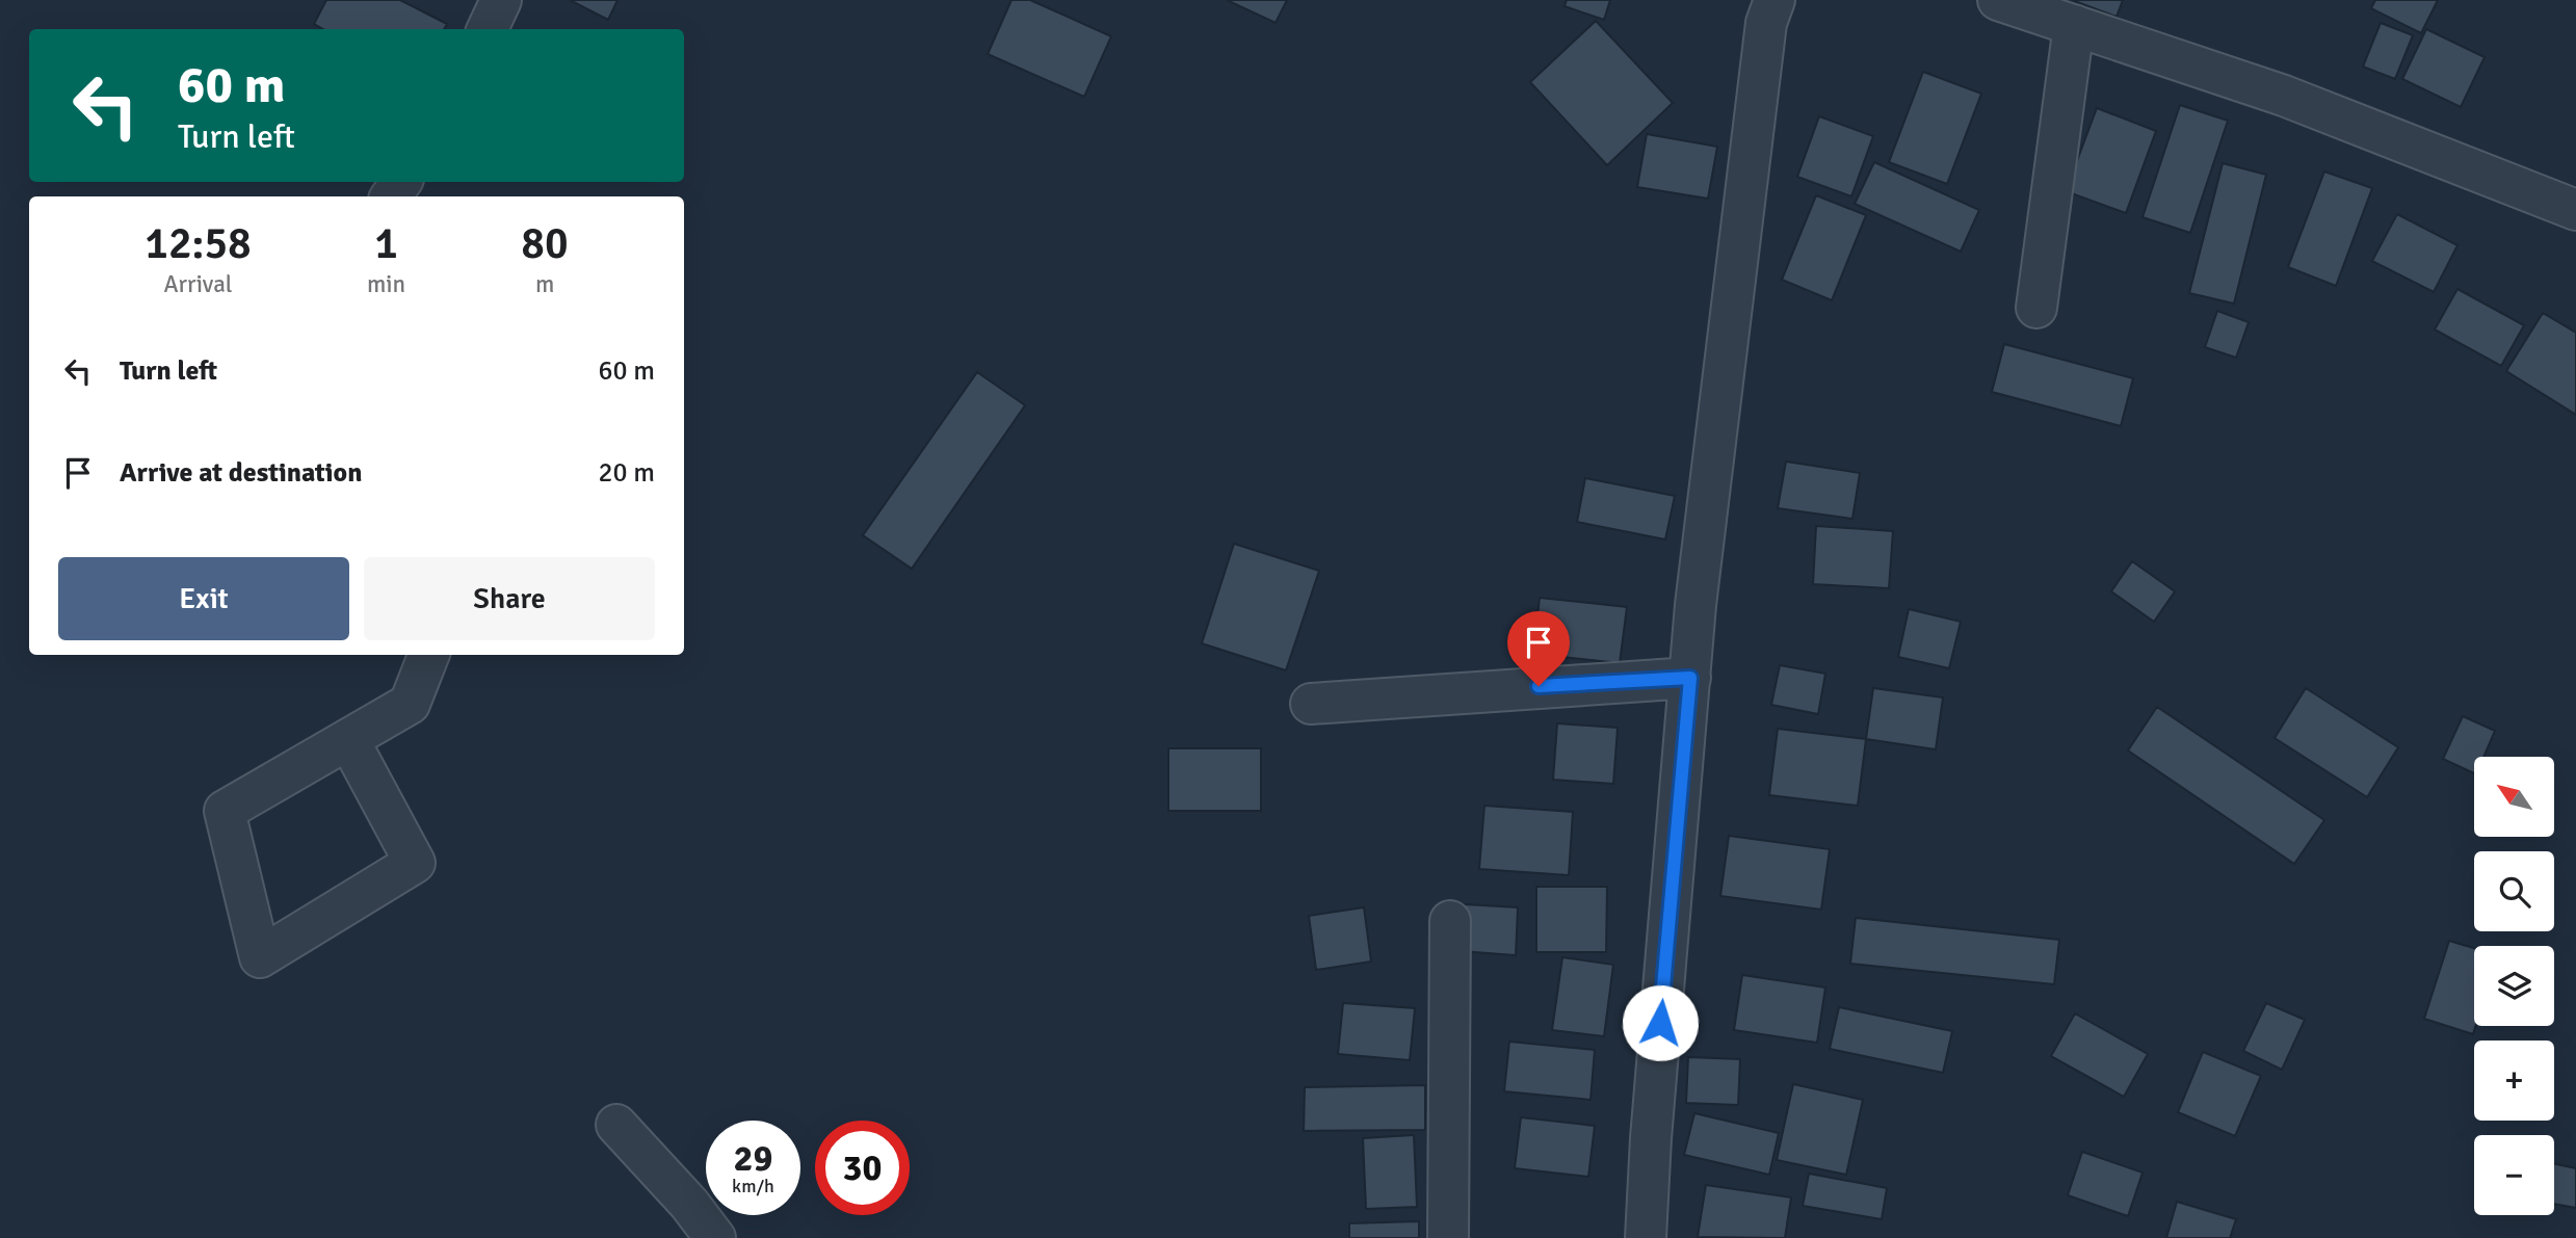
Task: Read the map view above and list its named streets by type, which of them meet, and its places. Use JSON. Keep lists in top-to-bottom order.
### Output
{
  "north": "top left",
  "page": {
    "turn": ["60 m", "Turn left"],
    "eta": [
      "12:58",
      "Arrival",
      "1",
      "min",
      "80",
      "m"
    ],
    "list": [
      {
        "name": "Turn left",
        "value": "60 m"
      },
      {
        "name": "Arrive at destination",
        "value": "20 m"
      }
    ],
    "buttons": ["Exit", "Share"],
    "map_buttons": ["+", "−"],
    "speed": "29 km/h",
    "limit": "30"
  }
}
